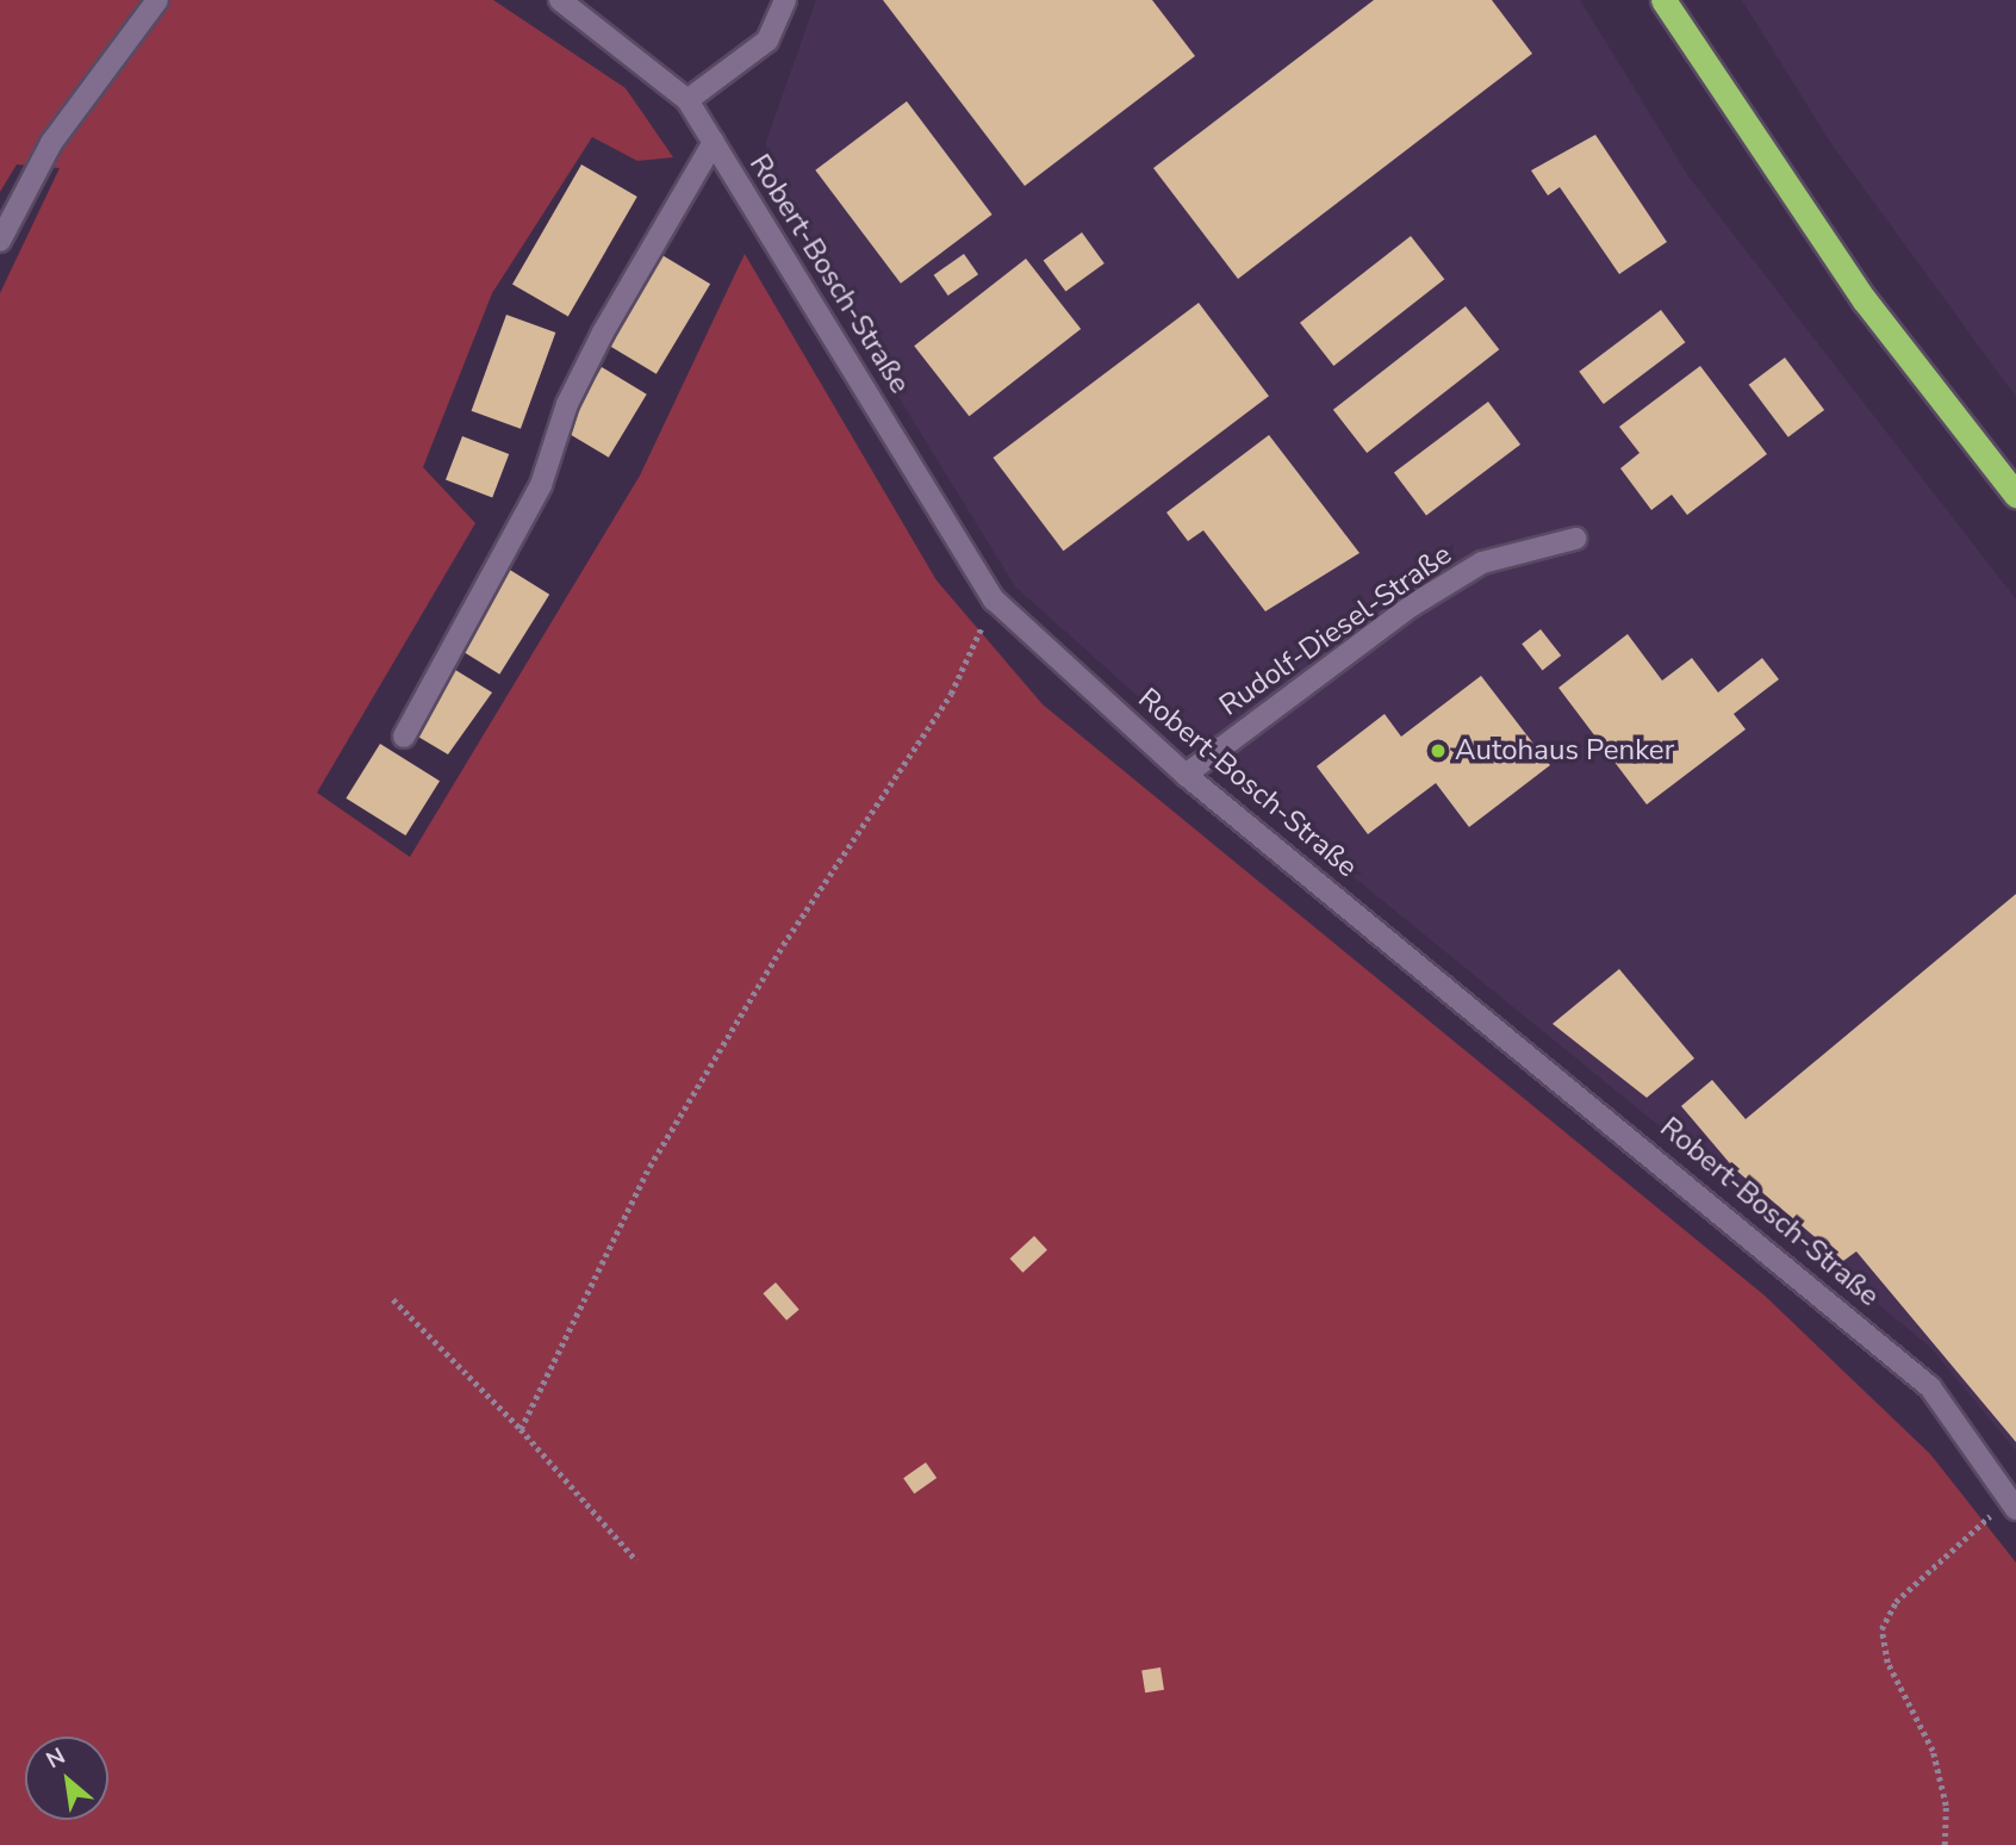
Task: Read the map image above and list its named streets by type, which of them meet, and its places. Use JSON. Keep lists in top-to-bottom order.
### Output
{
  "streets": {
    "street": ["Robert-Bosch-Straße", "Rudolf-Diesel-Straße"]
  },
  "crossings": [
    ["Robert-Bosch-Straße", "Rudolf-Diesel-Straße"]
  ],
  "places": ["Autohaus Penker"],
  "north": "top left"
}
